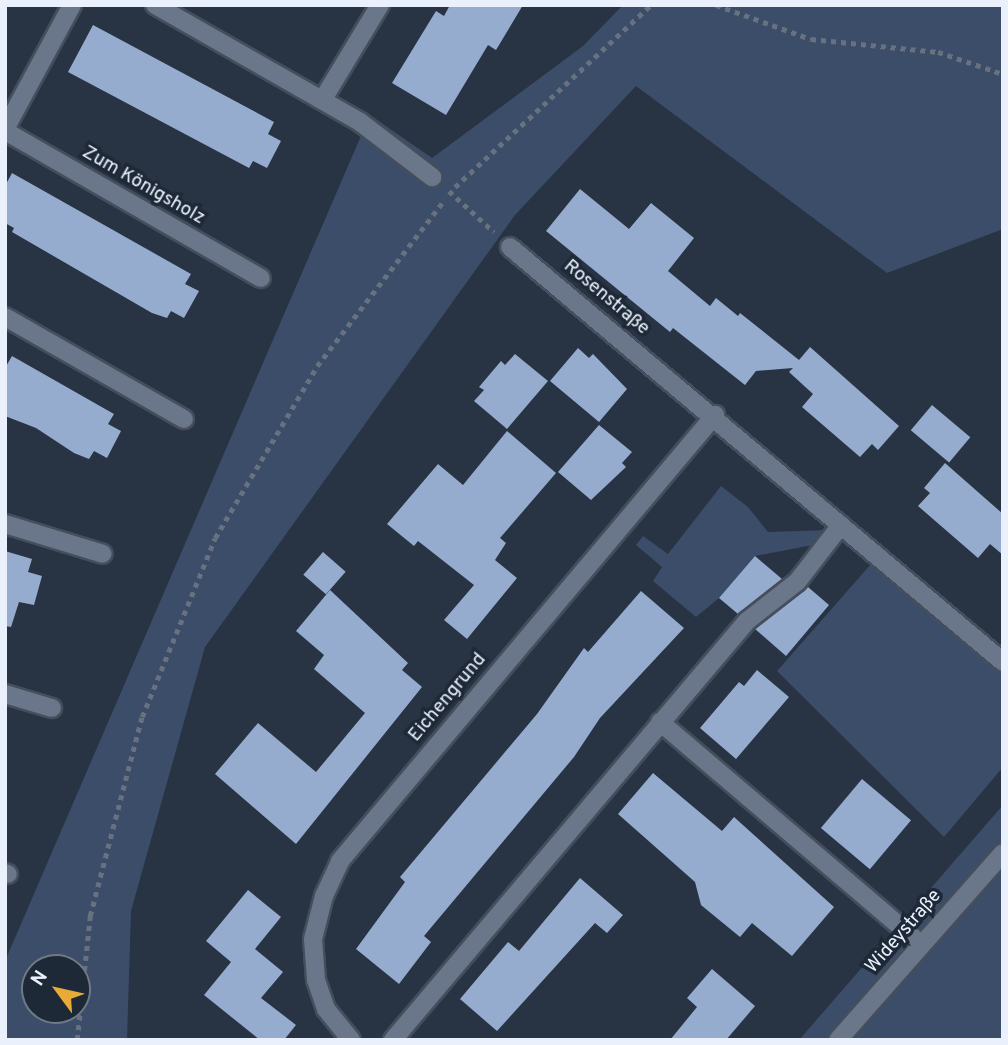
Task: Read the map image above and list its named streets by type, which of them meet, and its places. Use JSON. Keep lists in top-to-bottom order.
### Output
{
  "streets": {
    "street": [
      "Zum Königsholz",
      "Rosenstraße",
      "Eichengrund",
      "Wideystraße"
    ]
  },
  "crossings": [
    ["Rosenstraße", "Eichengrund"]
  ],
  "north": "top left"
}
